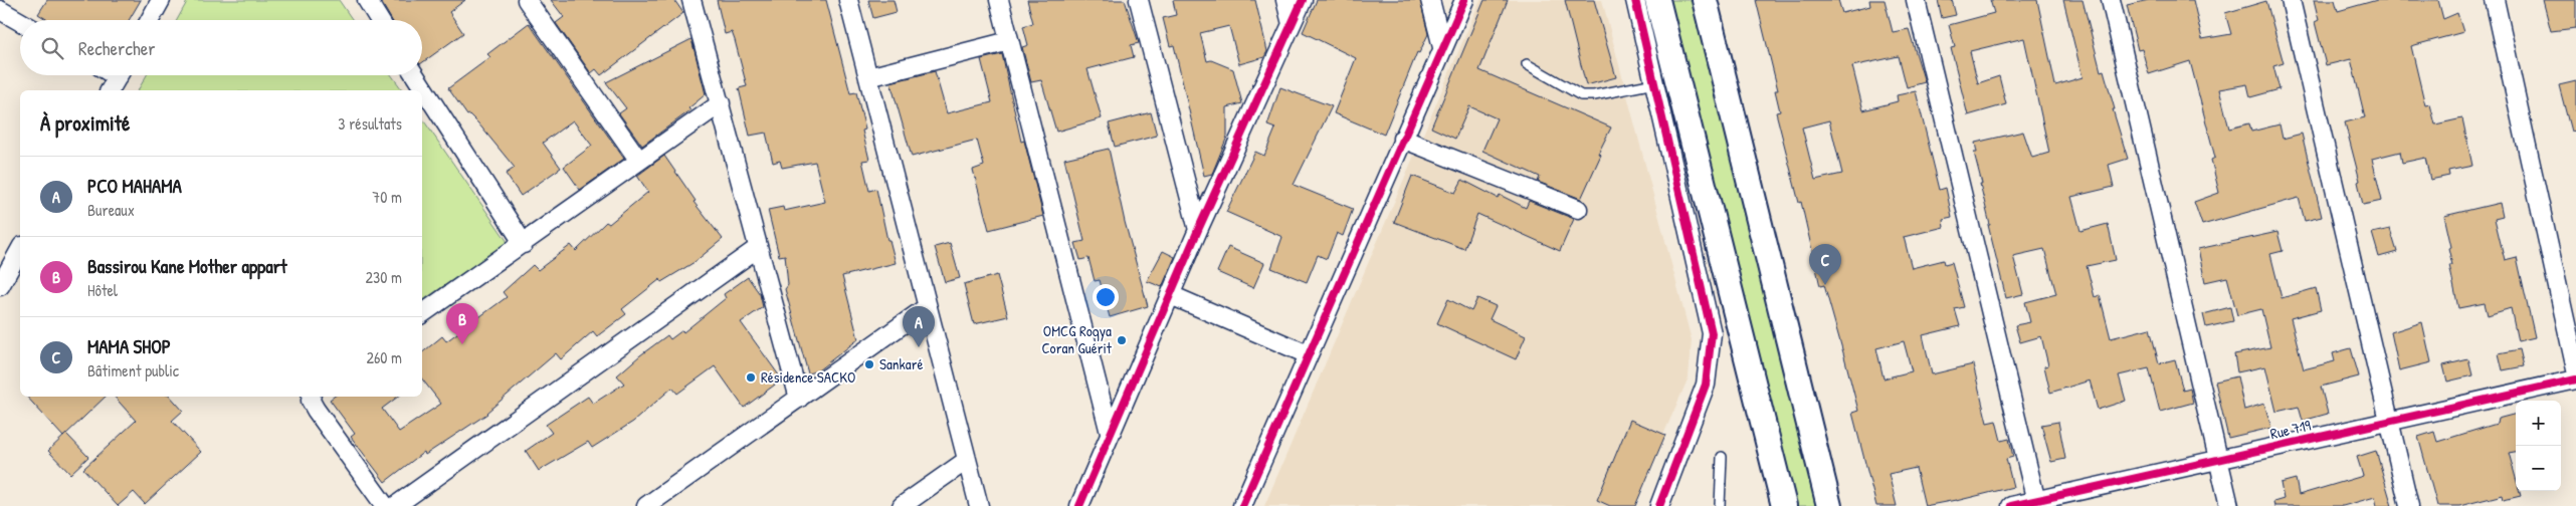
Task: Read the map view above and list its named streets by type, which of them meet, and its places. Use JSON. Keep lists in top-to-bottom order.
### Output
{
  "streets": {
    "street": ["Rue 719"]
  },
  "places": ["OMCG Roqya Coran Guérit", "Sankaré", "Résidence SACKO"],
  "page": {
    "search": "Rechercher",
    "heading": ["À proximité", "3 résultats"],
    "list": [
      {
        "mark": "A",
        "name": "PCO MAHAMA",
        "note": "Bureaux",
        "value": "70 m"
      },
      {
        "mark": "B",
        "name": "Bassirou Kane Mother appart",
        "note": "Hôtel",
        "value": "230 m"
      },
      {
        "mark": "C",
        "name": "MAMA SHOP",
        "note": "Bâtiment public",
        "value": "260 m"
      }
    ],
    "pins": ["C", "B", "A"],
    "map_buttons": ["+", "−"]
  }
}
